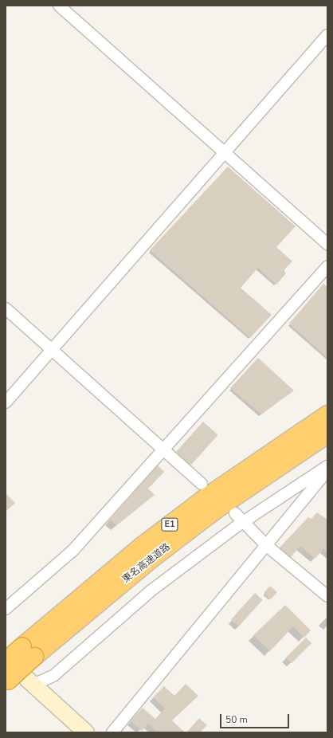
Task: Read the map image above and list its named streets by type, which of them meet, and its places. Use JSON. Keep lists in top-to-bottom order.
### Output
{
  "streets": {
    "highway": ["E1", "東名高速道路"]
  },
  "scale_bar": "50 m"
}
